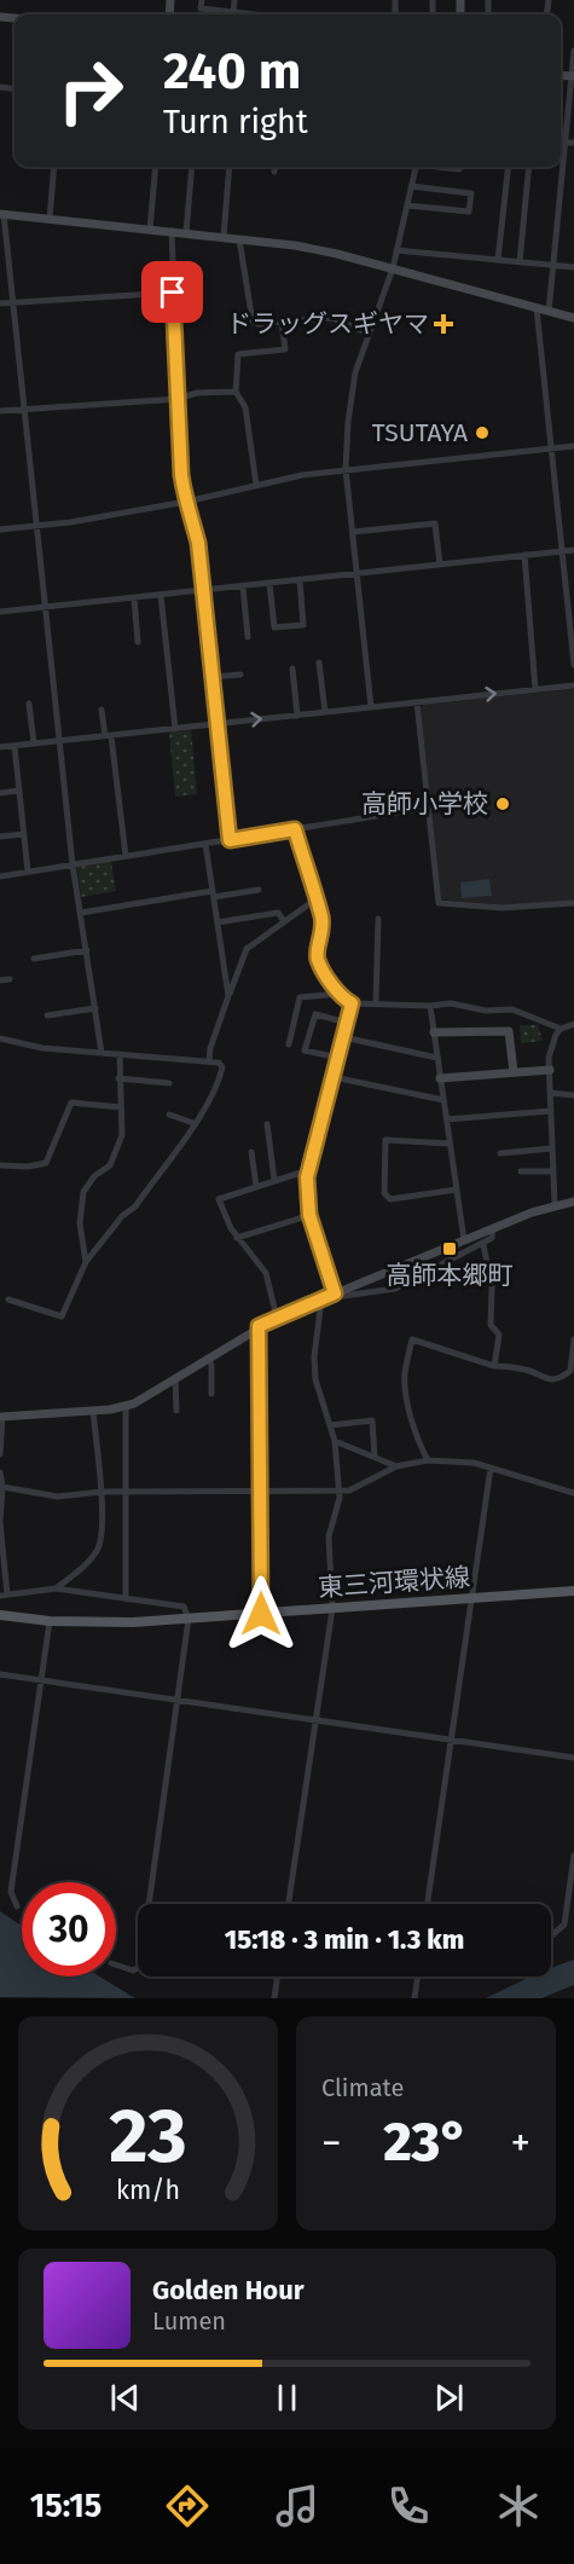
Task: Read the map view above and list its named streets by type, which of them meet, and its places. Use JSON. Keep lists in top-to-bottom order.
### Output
{
  "streets": {
    "main road": ["東三河環状線"]
  },
  "places": {
    "health": ["ドラッグスギヤマ"],
    "other": ["TSUTAYA", "高師小学校"],
    "transit": ["高師本郷町"]
  },
  "page": {
    "turn": ["240 m", "Turn right"],
    "limit": "30",
    "trip": "15:18 · 3 min · 1.3 km",
    "tile": "Climate",
    "heat": ["−", "23°", "+"],
    "song": ["Golden Hour", "Lumen"],
    "tabs": "15:15",
    "gauge": ["23", "km/h"]
  }
}
